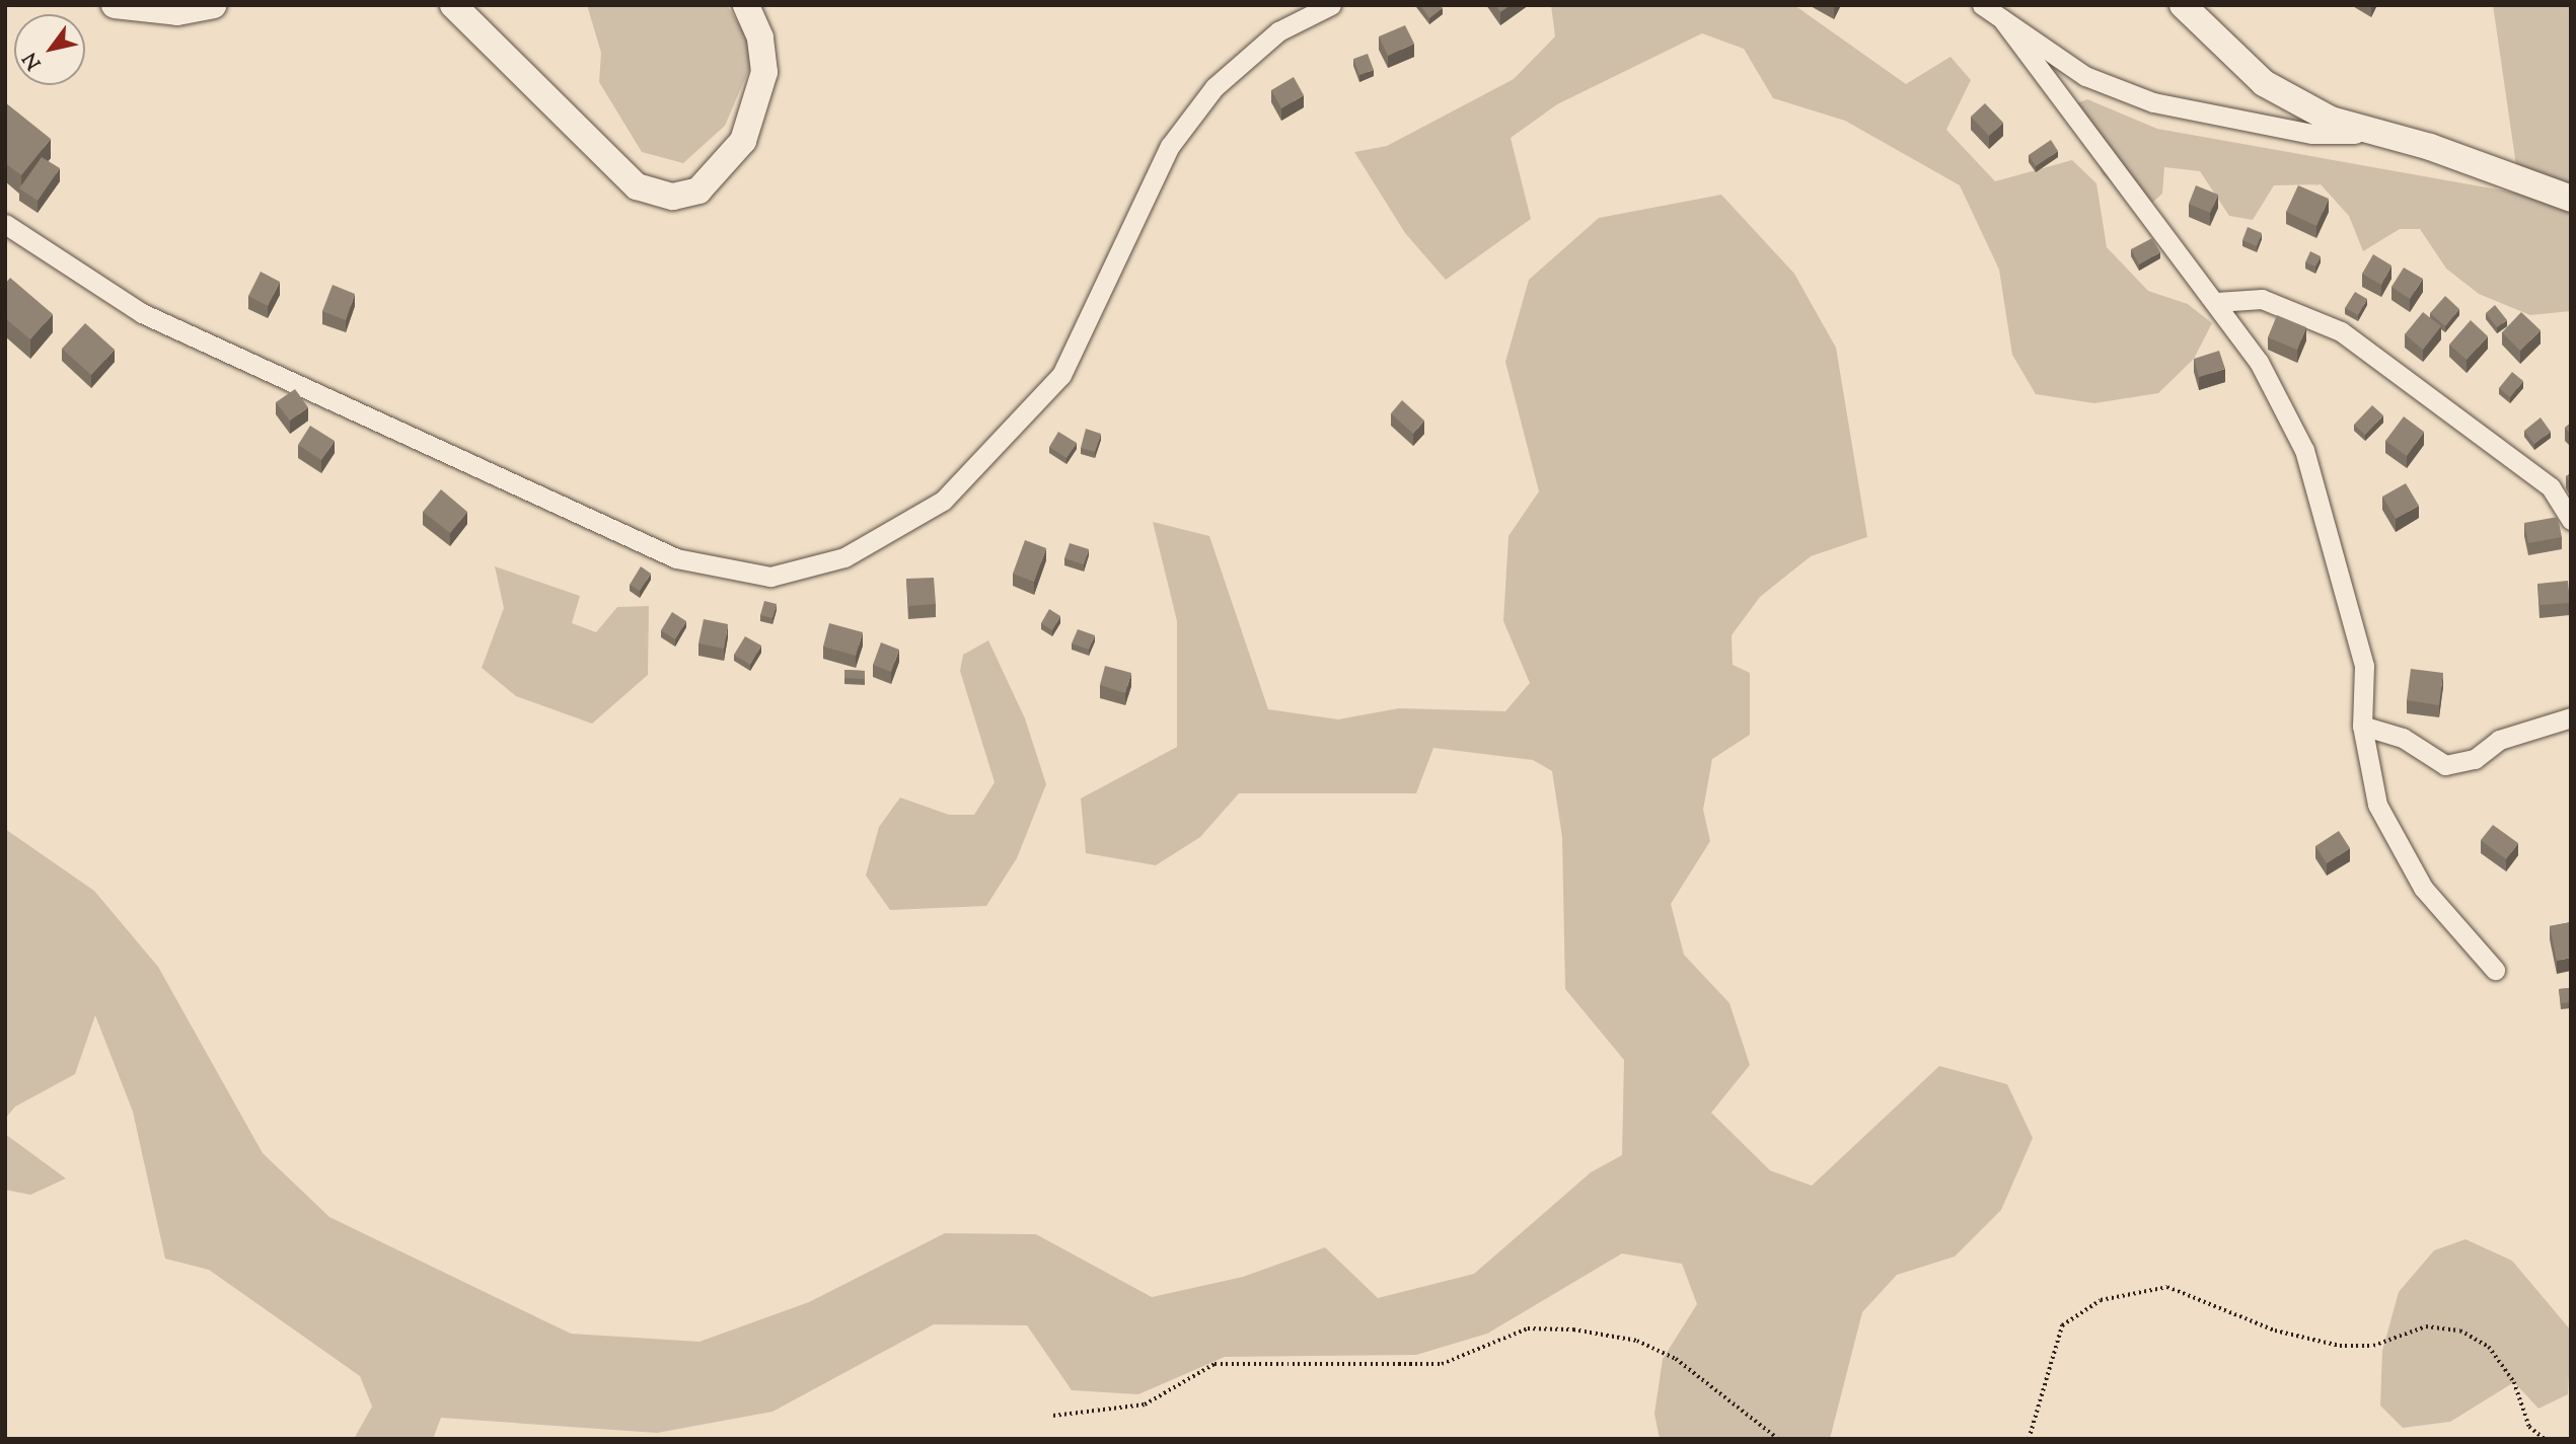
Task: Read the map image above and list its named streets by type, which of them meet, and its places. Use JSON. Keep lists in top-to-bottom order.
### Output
{
  "north": "bottom left"
}
